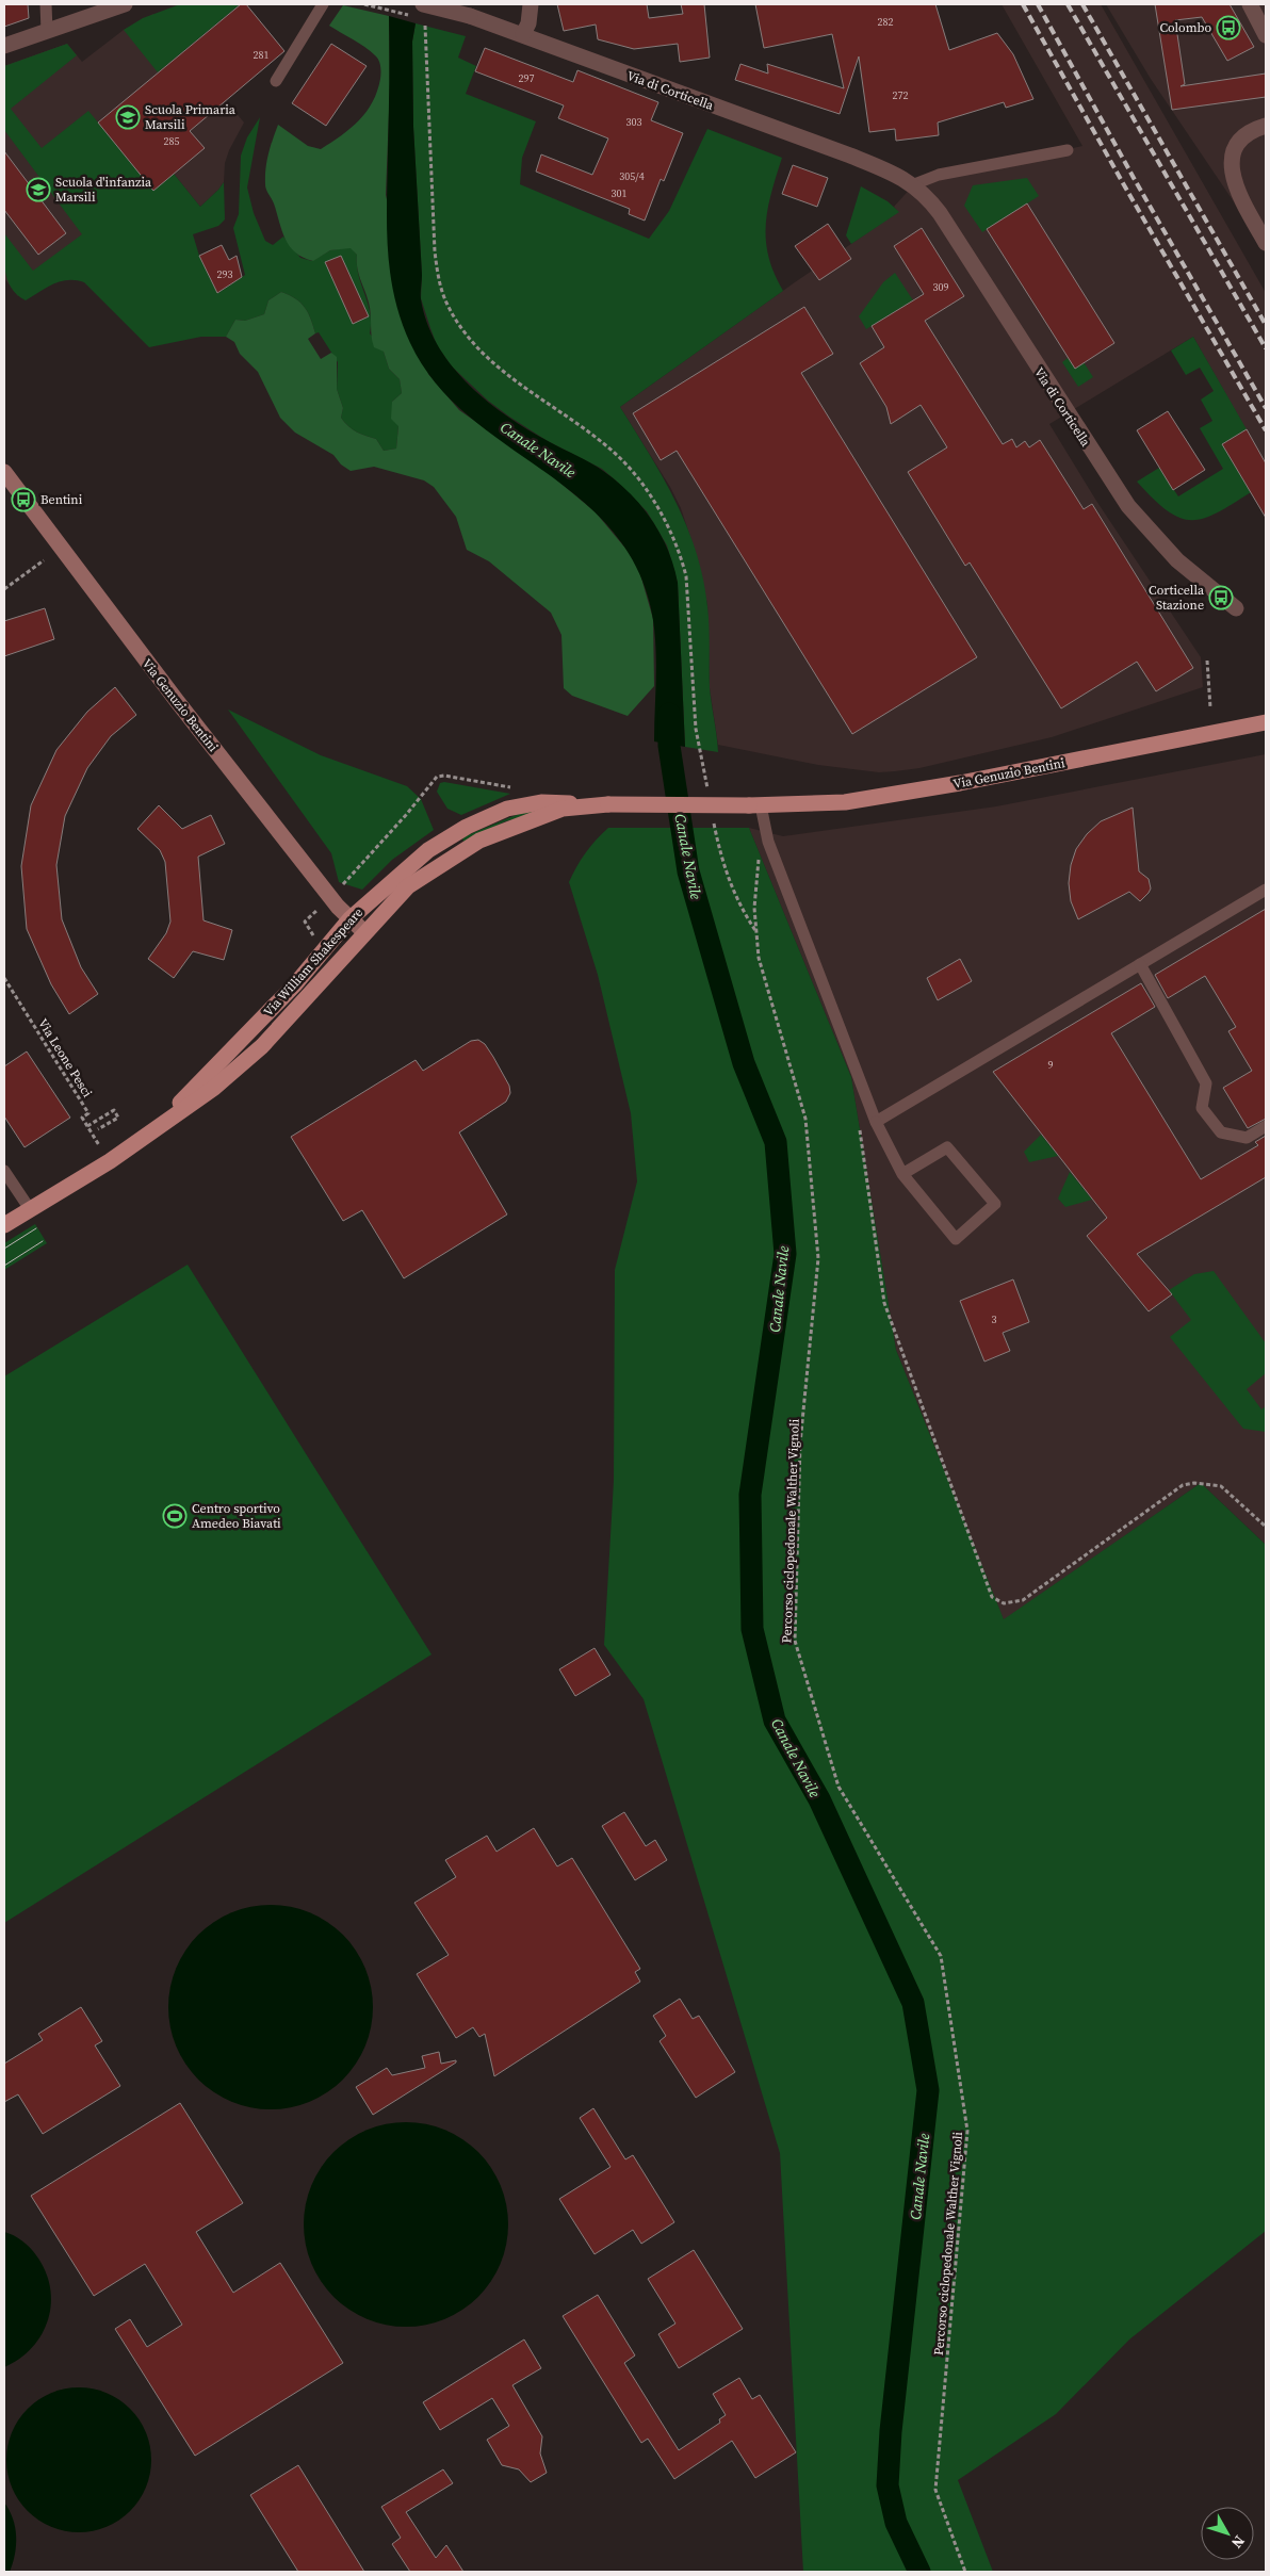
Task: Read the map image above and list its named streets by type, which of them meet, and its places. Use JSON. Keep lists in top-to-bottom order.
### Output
{
  "streets": {
    "main road": ["Via Genuzio Bentini", "Via William Shakespeare"],
    "street": ["Via di Corticella"],
    "path": ["Via Leone Pesci", "Percorso ciclopedonale Walther Vignoli"]
  },
  "crossings": [
    ["Via Genuzio Bentini", "Via William Shakespeare"]
  ],
  "water": ["Canale Navile"],
  "places": {
    "bus stop": ["Colombo", "Bentini", "Corticella Stazione"],
    "school or university": ["Scuola Primaria Marsili", "Scuola d'infanzia Marsili"],
    "sports": ["Centro sportivo Amedeo Biavati"]
  },
  "house_numbers": [
    "282",
    "281",
    "297",
    "272",
    "303",
    "285",
    "305/4",
    "301",
    "293",
    "309",
    "9",
    "3"
  ],
  "north": "bottom right"
}
